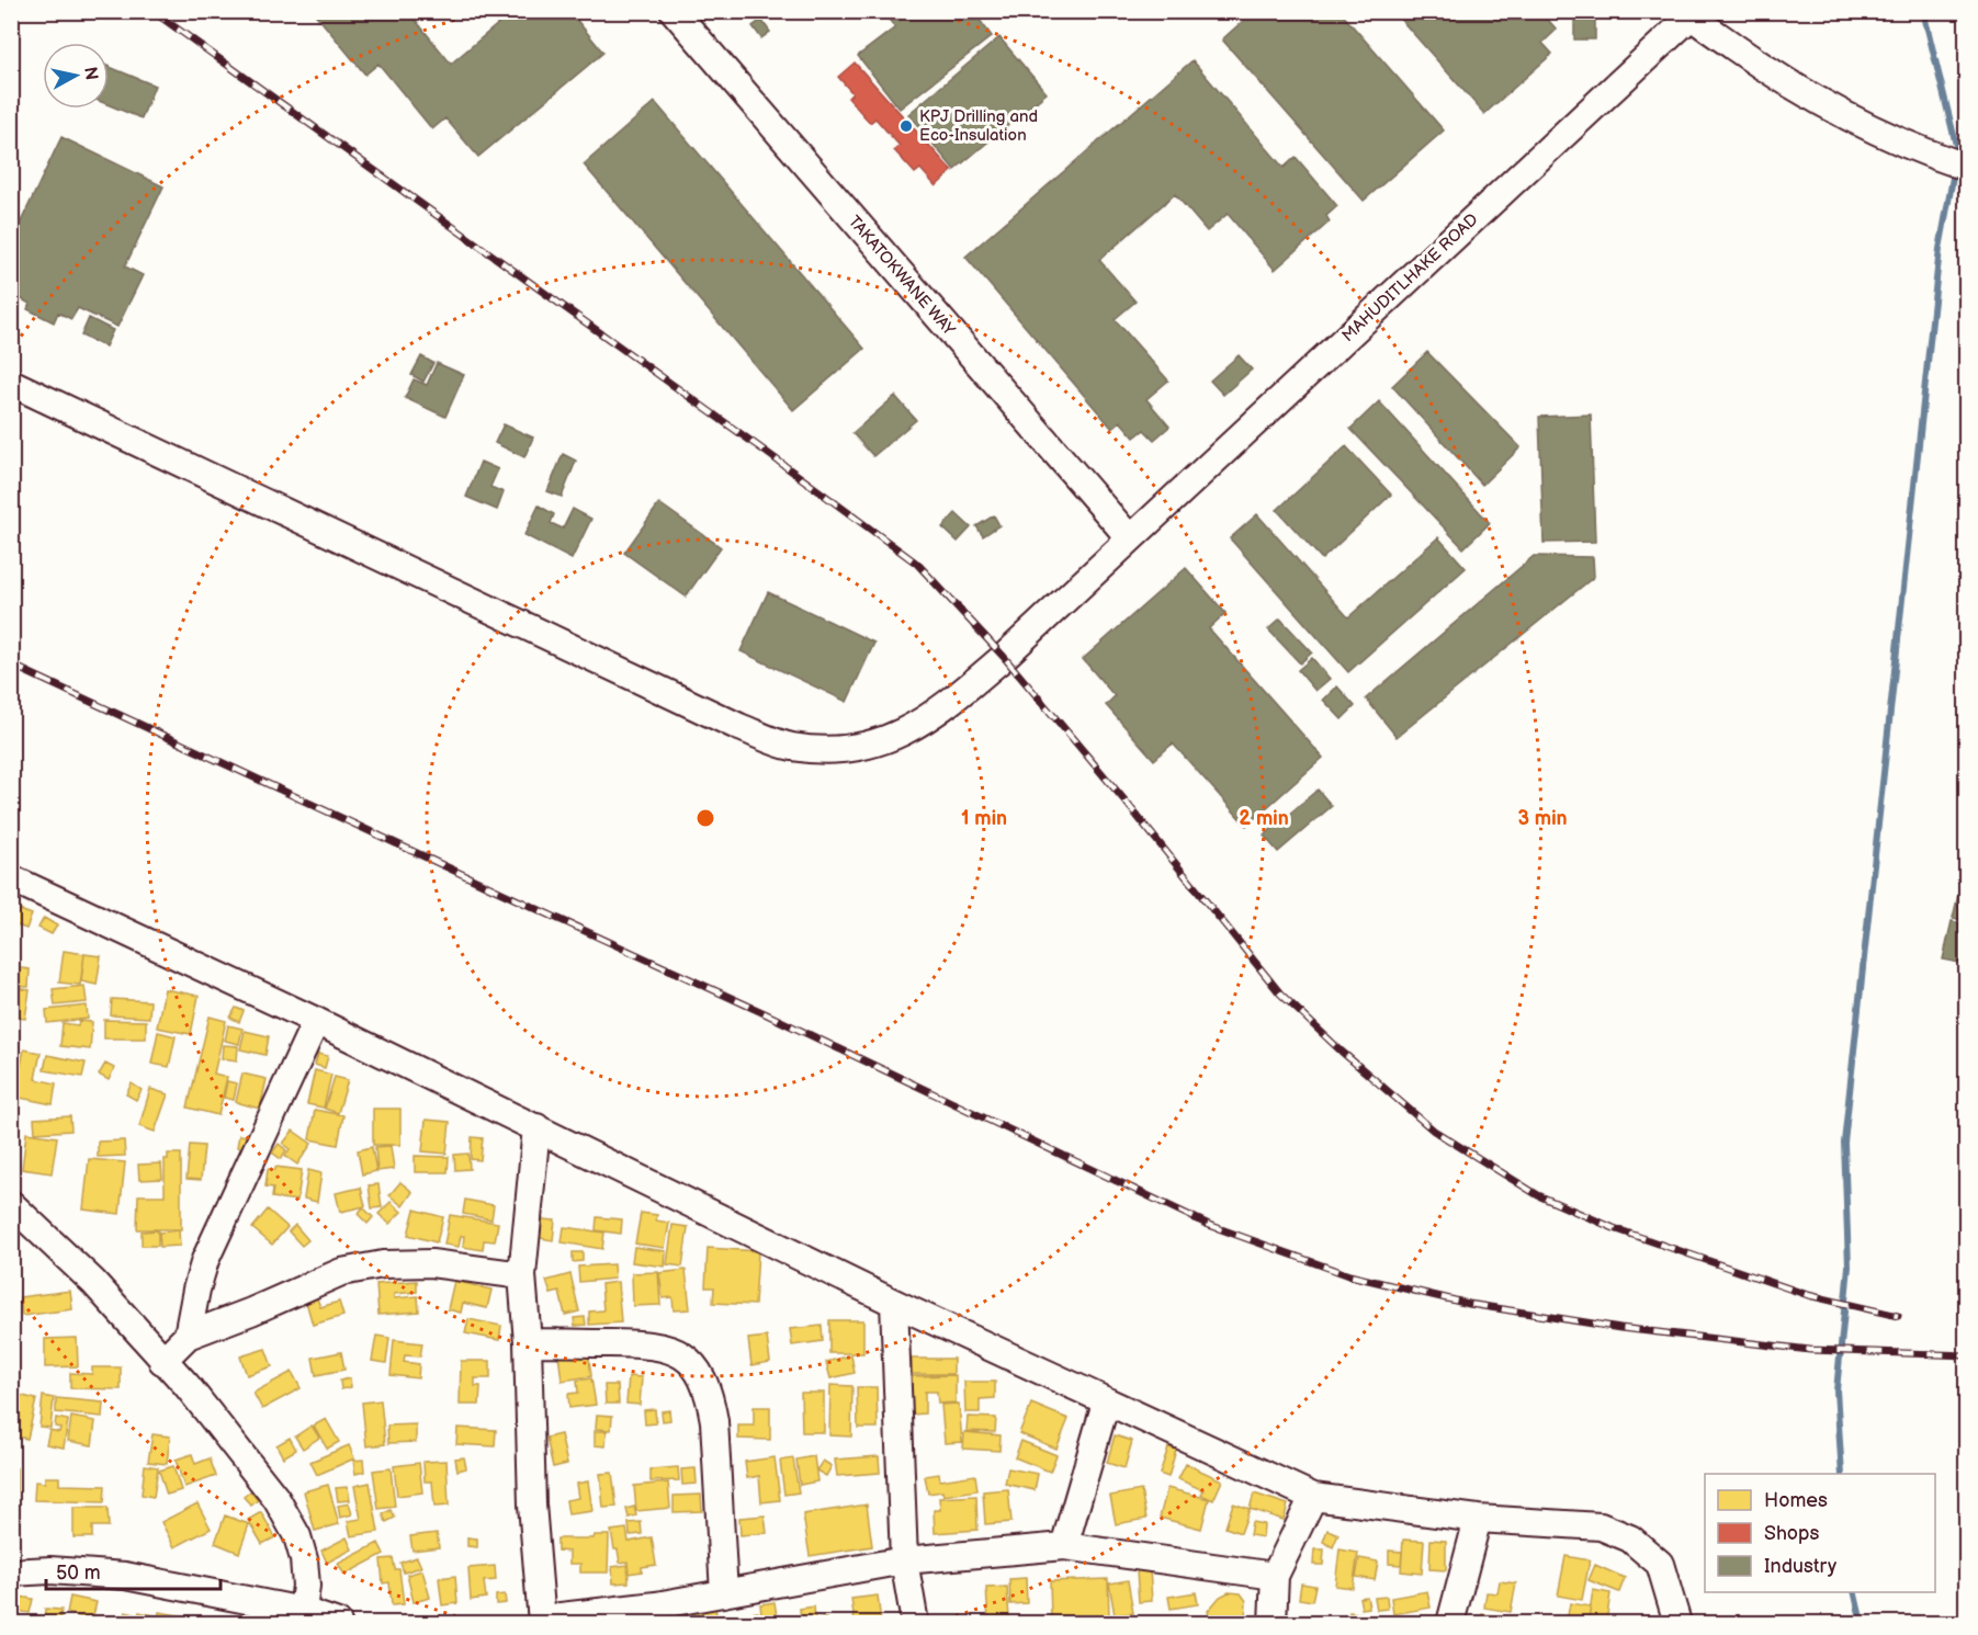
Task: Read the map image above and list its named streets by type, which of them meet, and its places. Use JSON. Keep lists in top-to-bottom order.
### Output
{
  "streets": {
    "street": ["TAKATOKWANE WAY", "MAHUDITLHAKE ROAD"]
  },
  "crossings": [
    ["TAKATOKWANE WAY", "MAHUDITLHAKE ROAD"]
  ],
  "places": ["KPJ Drilling and Eco-Insulation"],
  "legend": ["Homes", "Shops", "Industry"],
  "scale_bar": "50 m",
  "north": "right",
  "rings": ["1 min", "2 min", "3 min"]
}
